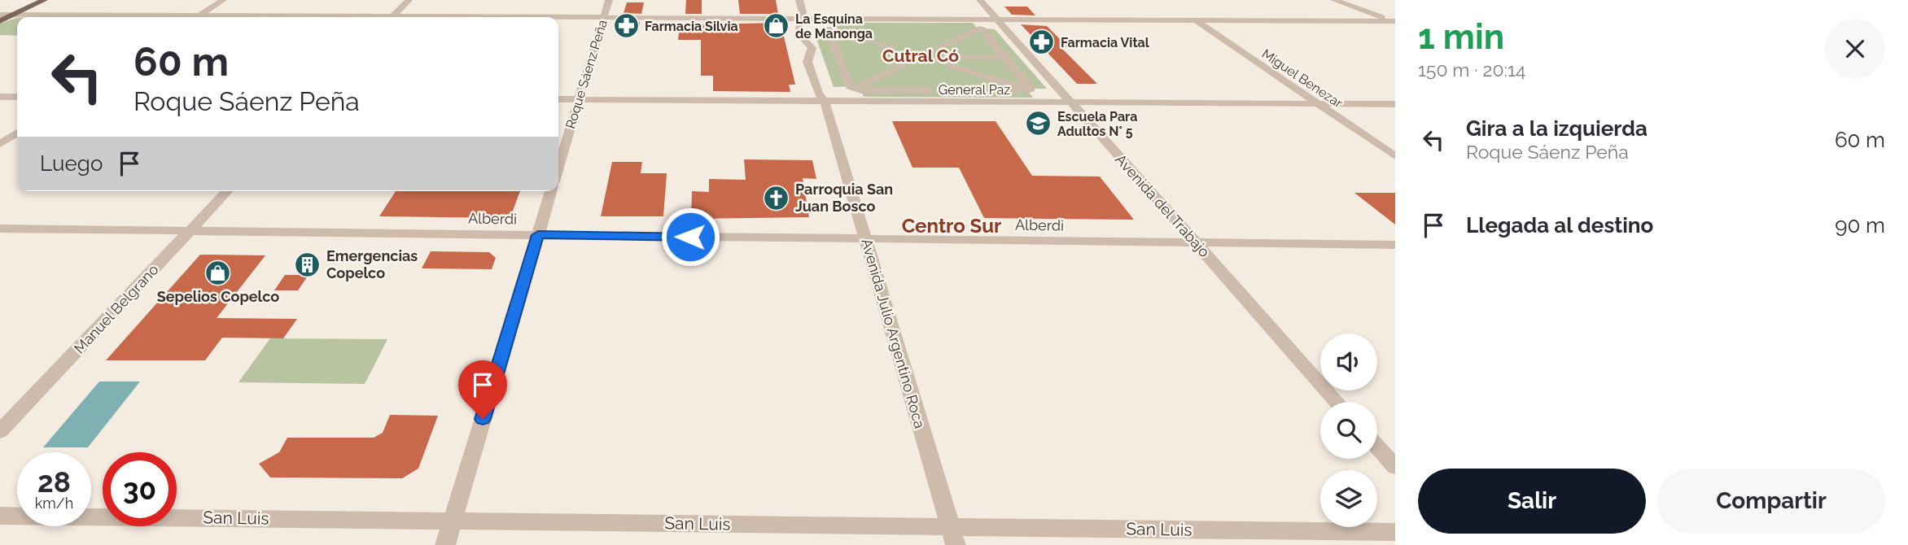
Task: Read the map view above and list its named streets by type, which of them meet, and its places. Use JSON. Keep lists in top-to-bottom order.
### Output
{
  "streets": {
    "street": [
      "Roque Sáenz Peña",
      "Miguel Benezar",
      "General Paz",
      "Avenida del Trabajo",
      "Alberdi",
      "Manuel Belgrano",
      "Avenida Julio Argentino Roca",
      "San Luis"
    ]
  },
  "crossings": [
    ["Roque Sáenz Peña", "General Paz"],
    ["Miguel Benezar", "General Paz"],
    ["General Paz", "Avenida del Trabajo"],
    ["General Paz", "Avenida Julio Argentino Roca"],
    ["Avenida del Trabajo", "Alberdi"],
    ["Alberdi", "Manuel Belgrano"],
    ["Alberdi", "Avenida Julio Argentino Roca"],
    ["Avenida Julio Argentino Roca", "San Luis"]
  ],
  "districts": ["Cutral Có", "Centro Sur"],
  "places": {
    "pharmacy": ["Farmacia Silvia", "Farmacia Vital"],
    "shop": ["La Esquina de Manonga", "Sepelios Copelco"],
    "school or university": ["Escuela Para Adultos N° 5"],
    "church": ["Parroquia San Juan Bosco"],
    "building": ["Emergencias Copelco"]
  },
  "page": {
    "heading": ["1 min", "150 m · 20:14"],
    "turn": ["60 m", "Roque Sáenz Peña"],
    "list": [
      {
        "name": "Gira a la izquierda",
        "note": "Roque Sáenz Peña",
        "value": "60 m"
      },
      {
        "name": "Llegada al destino",
        "value": "90 m"
      }
    ],
    "then": "Luego",
    "speed": "28 km/h",
    "limit": "30",
    "buttons": ["Salir", "Compartir"]
  }
}
